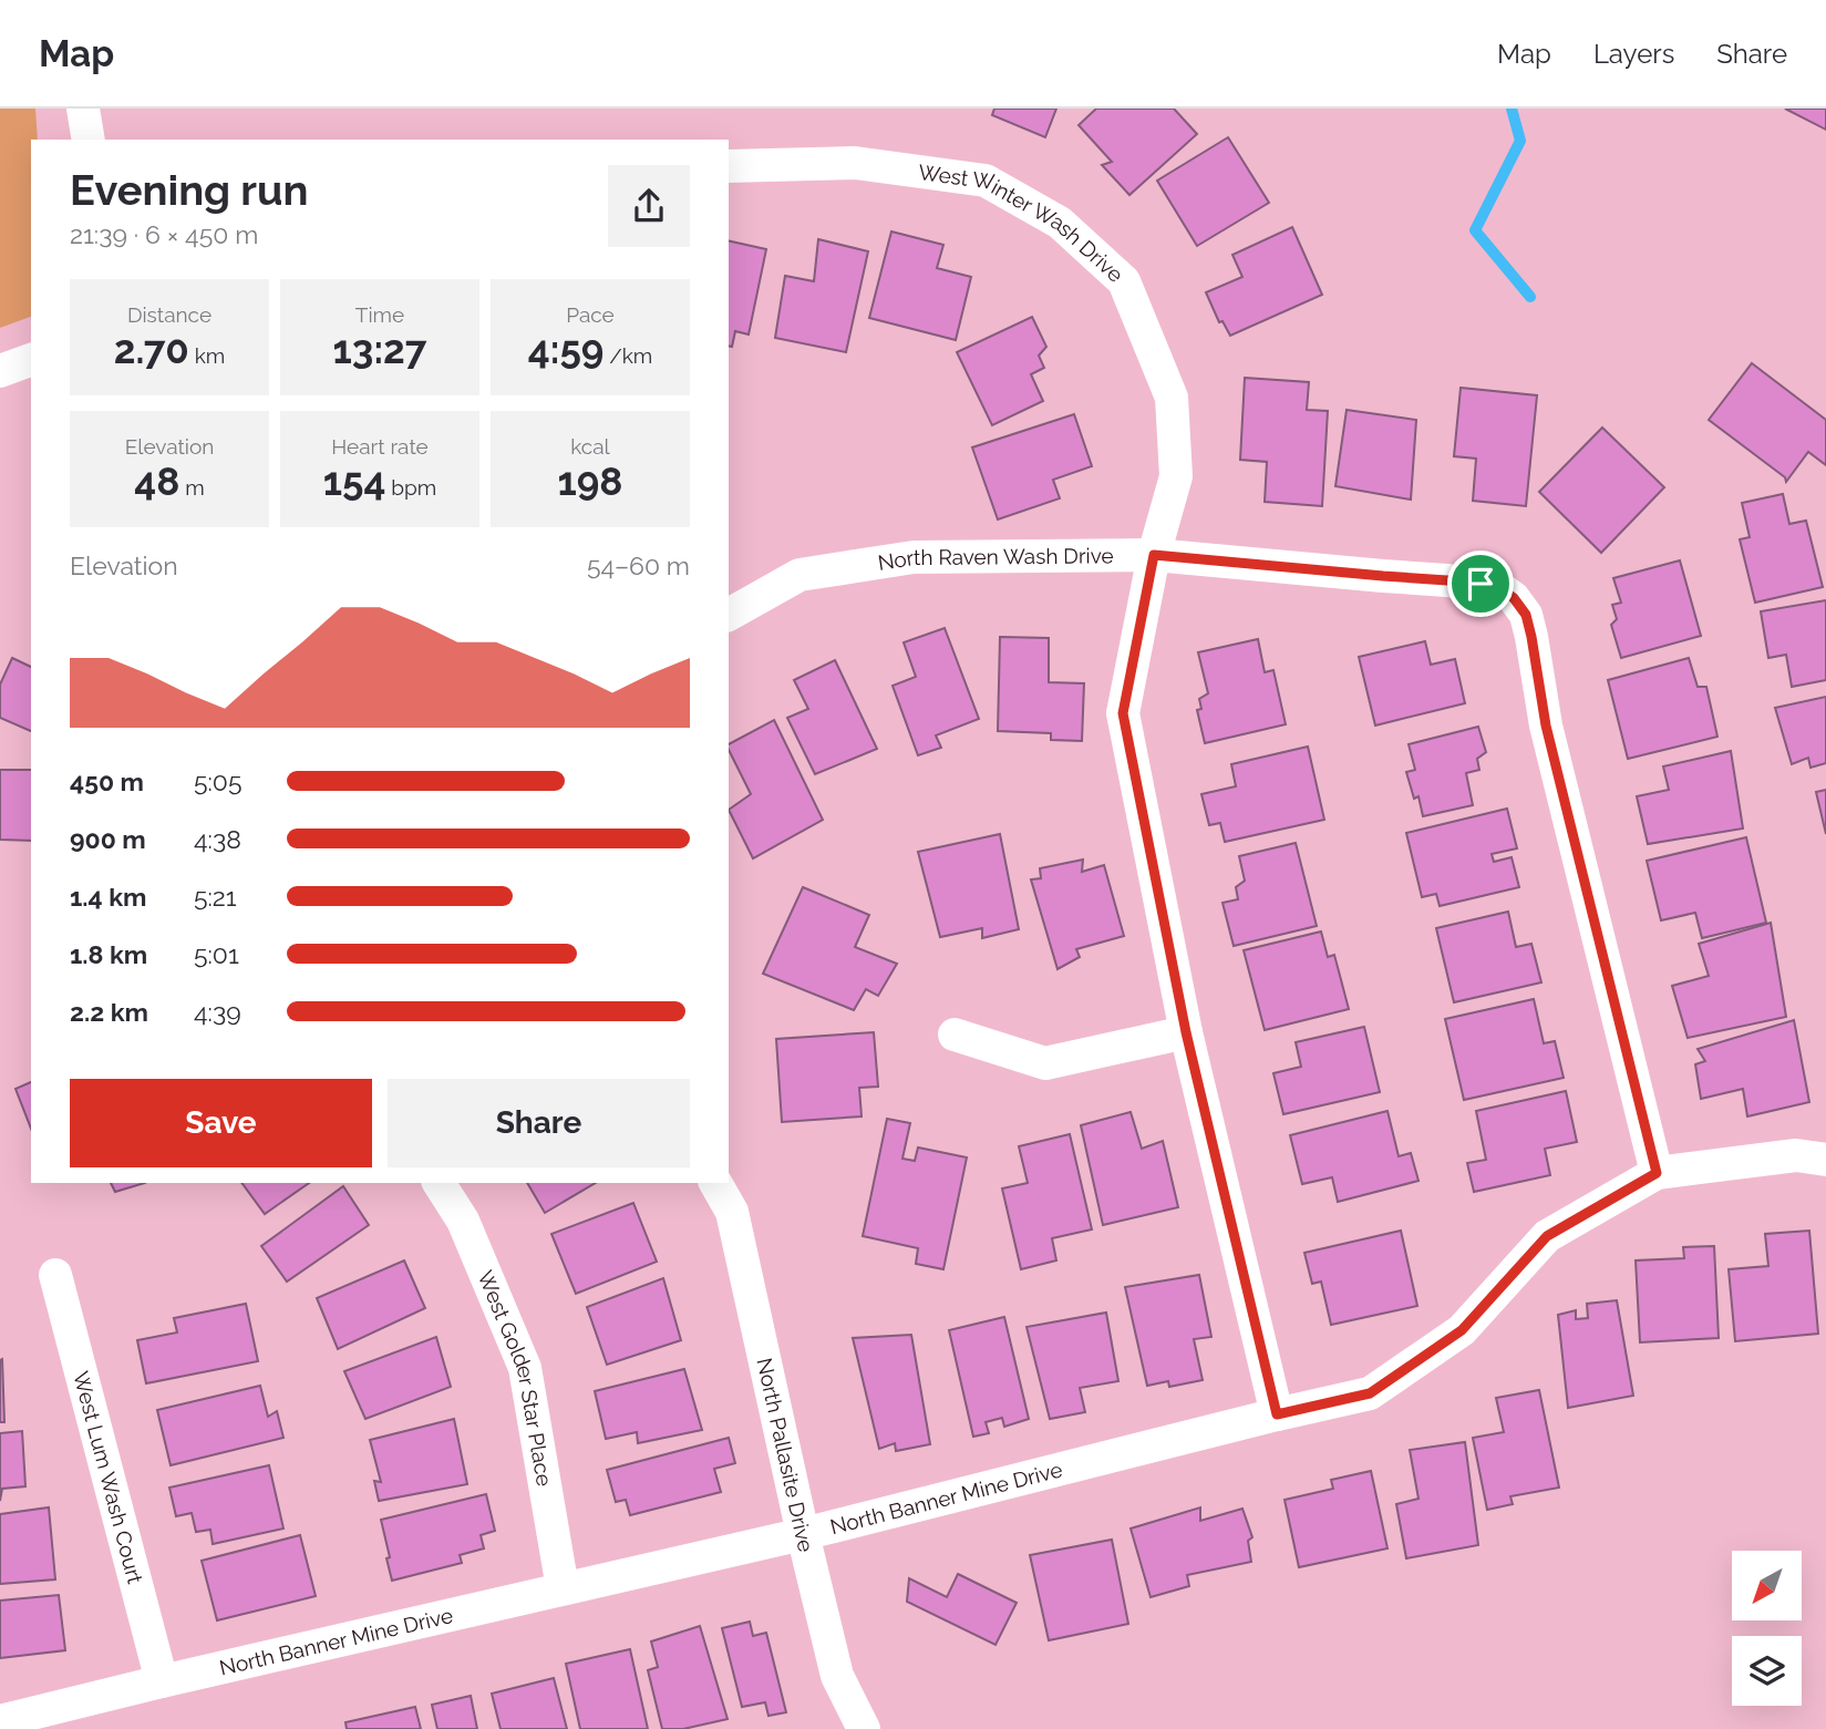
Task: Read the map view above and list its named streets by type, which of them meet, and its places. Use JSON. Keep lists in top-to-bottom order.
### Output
{
  "streets": {
    "street": [
      "West Winter Wash Drive",
      "North Raven Wash Drive",
      "West Golder Star Place",
      "North Pallasite Drive",
      "West Lum Wash Court",
      "North Banner Mine Drive"
    ]
  },
  "crossings": [
    ["West Winter Wash Drive", "North Raven Wash Drive"],
    ["West Winter Wash Drive", "North Banner Mine Drive"],
    ["North Raven Wash Drive", "North Banner Mine Drive"],
    ["West Golder Star Place", "North Banner Mine Drive"],
    ["North Pallasite Drive", "North Banner Mine Drive"],
    ["West Lum Wash Court", "North Banner Mine Drive"]
  ],
  "north": "bottom left",
  "page": {
    "header": "Map",
    "nav": ["Map", "Layers", "Share"],
    "heading": ["Evening run", "21:39 · 6 × 450 m"],
    "stats": [
      ["Distance", "2.70 km"],
      ["Time", "13:27"],
      ["Pace", "4:59 /km"],
      ["Elevation", "48 m"],
      ["Heart rate", "154 bpm"],
      ["kcal", "198"]
    ],
    "chart": ["Elevation", "54–60 m"],
    "list": [
      {
        "name": "450 m",
        "note": "5:05"
      },
      {
        "name": "900 m",
        "note": "4:38"
      },
      {
        "name": "1.4 km",
        "note": "5:21"
      },
      {
        "name": "1.8 km",
        "note": "5:01"
      },
      {
        "name": "2.2 km",
        "note": "4:39"
      }
    ],
    "buttons": ["Save", "Share"]
  }
}
